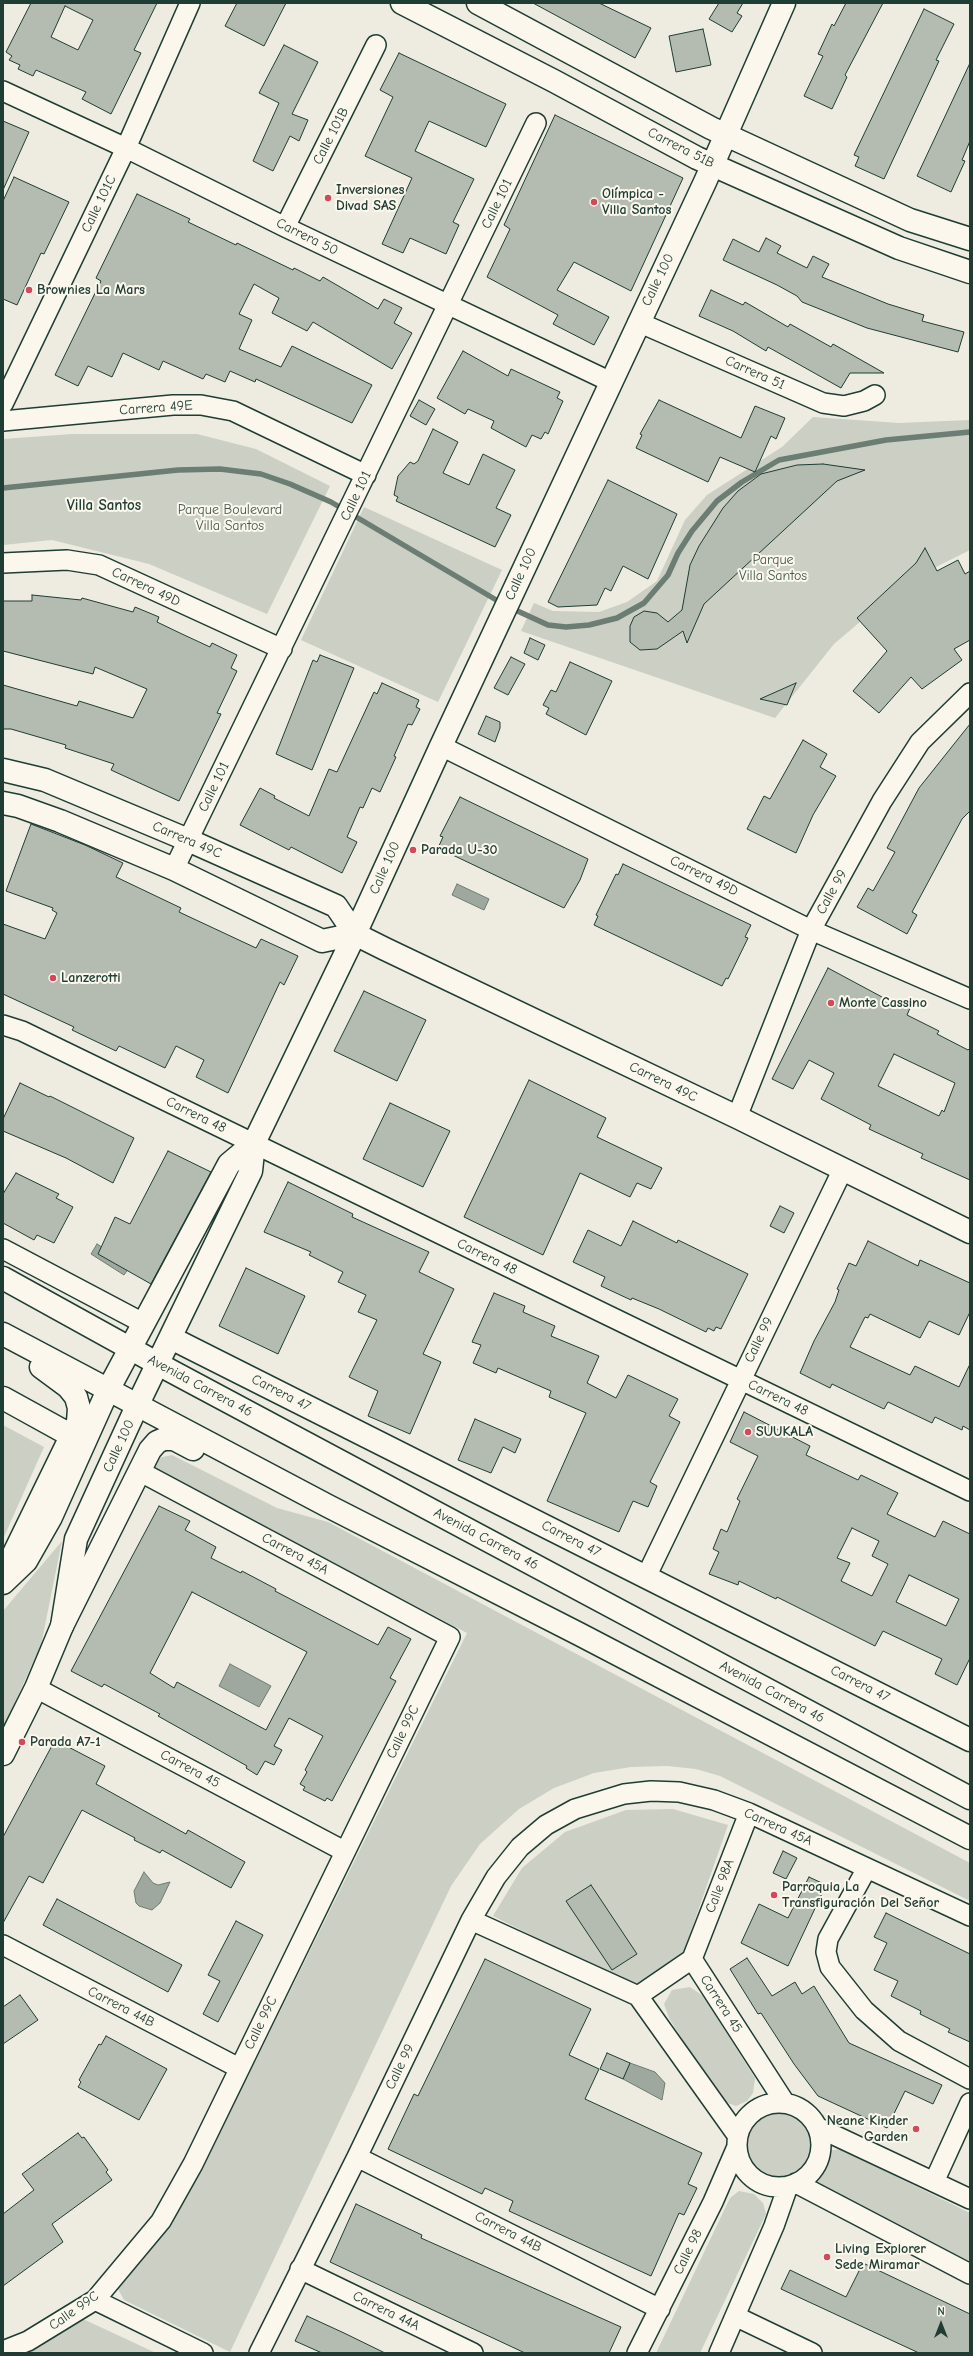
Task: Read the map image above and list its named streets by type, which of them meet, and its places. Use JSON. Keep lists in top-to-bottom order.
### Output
{
  "streets": {
    "street": [
      "Calle 101B",
      "Carrera 51B",
      "Calle 101C",
      "Calle 101",
      "Carrera 50",
      "Calle 100",
      "Carrera 51",
      "Carrera 49E",
      "Carrera 49D",
      "Carrera 49C",
      "Calle 99",
      "Carrera 48",
      "Avenida Carrera 46",
      "Carrera 47",
      "Carrera 45A",
      "Calle 99C",
      "Carrera 45",
      "Calle 98A",
      "Carrera 44B",
      "Calle 98",
      "Carrera 44A"
    ]
  },
  "crossings": [
    ["Calle 101B", "Carrera 50"],
    ["Carrera 51B", "Calle 100"],
    ["Calle 101C", "Carrera 50"],
    ["Calle 101", "Carrera 50"],
    ["Calle 101", "Carrera 49E"],
    ["Calle 101", "Carrera 49D"],
    ["Calle 101", "Carrera 49C"],
    ["Carrera 50", "Calle 100"],
    ["Calle 100", "Carrera 51"],
    ["Calle 100", "Carrera 49D"],
    ["Calle 100", "Carrera 49C"],
    ["Calle 100", "Carrera 48"],
    ["Calle 100", "Avenida Carrera 46"],
    ["Calle 100", "Carrera 47"],
    ["Calle 100", "Carrera 45"],
    ["Carrera 49D", "Calle 99"],
    ["Carrera 49C", "Calle 99"],
    ["Calle 99", "Carrera 48"],
    ["Calle 99", "Carrera 47"],
    ["Calle 99", "Carrera 45A"],
    ["Calle 99", "Carrera 44B"],
    ["Calle 99", "Carrera 44A"],
    ["Carrera 45A", "Calle 99C"],
    ["Carrera 45A", "Calle 98A"],
    ["Calle 99C", "Carrera 45"],
    ["Calle 99C", "Carrera 44B"],
    ["Carrera 45", "Calle 98A"],
    ["Carrera 45", "Calle 98"],
    ["Carrera 44B", "Calle 98"]
  ],
  "districts": ["Villa Santos"],
  "parks": ["Parque Boulevard Villa Santos", "Parque Villa Santos"],
  "places": [
    "Inversiones Divad SAS",
    "Olímpica - Villa Santos",
    "Brownies La Mars",
    "Parada U-30",
    "Lanzerotti",
    "Monte Cassino",
    "SUUKALA",
    "Parada A7-1",
    "Parroquia La Transfiguración Del Señor",
    "Neane Kinder Garden",
    "Living Explorer Sede Miramar"
  ],
  "north": "top"
}
